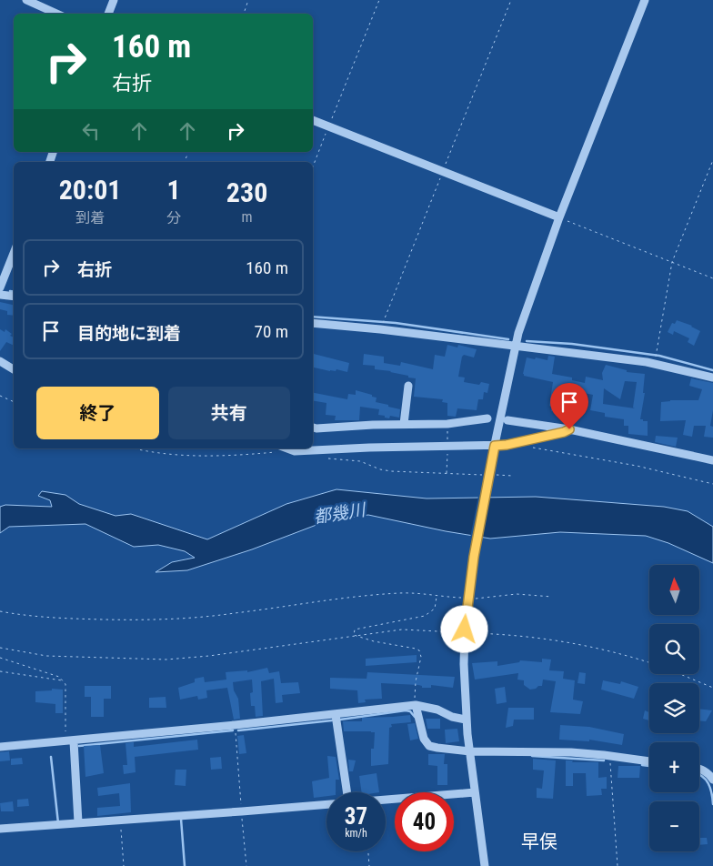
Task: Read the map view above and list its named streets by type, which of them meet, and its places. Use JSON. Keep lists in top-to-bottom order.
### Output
{
  "districts": ["早俣"],
  "water": ["都幾川"],
  "north": "top",
  "page": {
    "turn": ["160 m", "右折"],
    "eta": [
      "20:01",
      "到着",
      "1",
      "分",
      "230",
      "m"
    ],
    "list": [
      {
        "name": "右折",
        "value": "160 m"
      },
      {
        "name": "目的地に到着",
        "value": "70 m"
      }
    ],
    "buttons": ["終了", "共有"],
    "map_buttons": ["+", "−"],
    "speed": "37 km/h",
    "limit": "40"
  }
}
